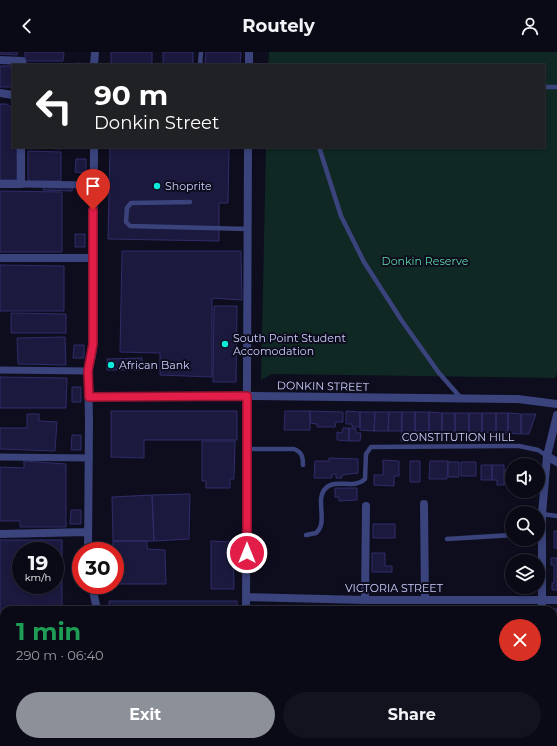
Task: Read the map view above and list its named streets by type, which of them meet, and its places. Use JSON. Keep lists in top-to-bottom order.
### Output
{
  "streets": {
    "street": ["DONKIN STREET", "VICTORIA STREET"],
    "lane": ["CONSTITUTION HILL"]
  },
  "parks": ["Donkin Reserve"],
  "places": ["Shoprite", "South Point Student Accomodation", "African Bank"],
  "page": {
    "header": "Routely",
    "turn": ["90 m", "Donkin Street"],
    "speed": "19 km/h",
    "limit": "30",
    "heading": ["1 min", "290 m · 06:40"],
    "buttons": ["Exit", "Share"]
  }
}
